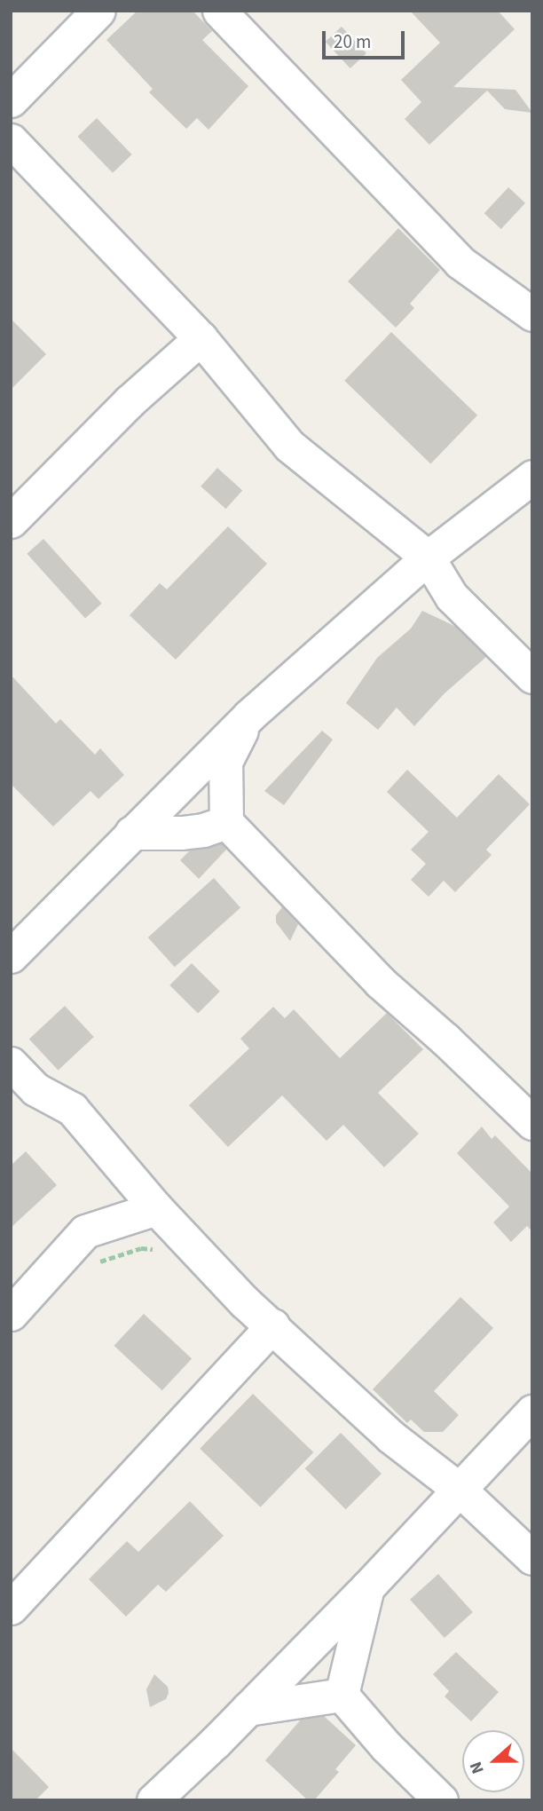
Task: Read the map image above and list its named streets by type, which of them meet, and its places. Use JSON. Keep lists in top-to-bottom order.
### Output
{
  "scale_bar": "20 m",
  "north": "left"
}
